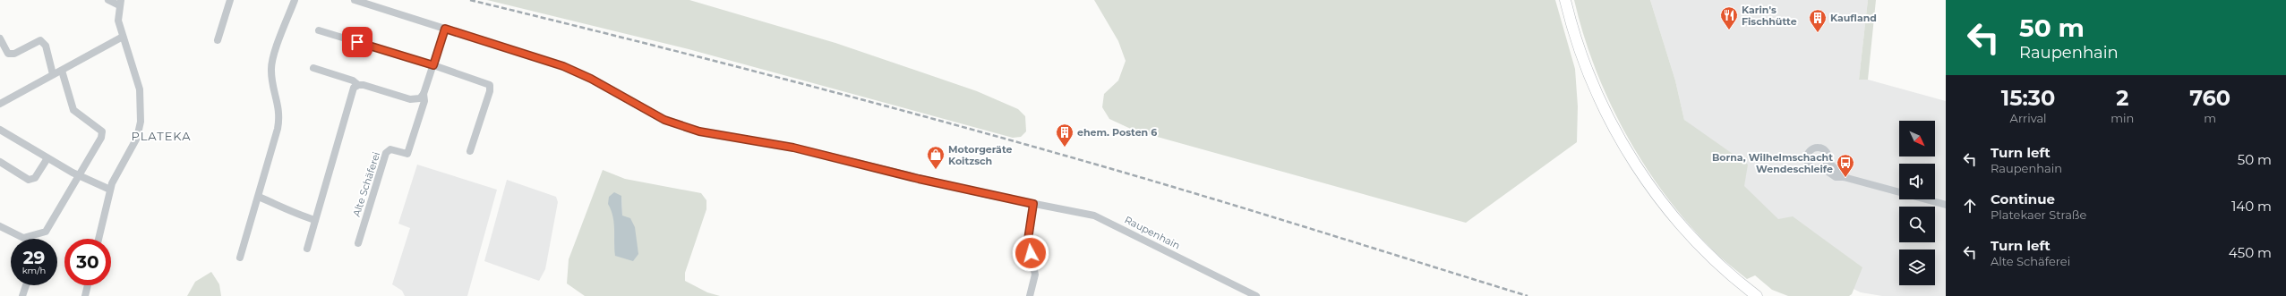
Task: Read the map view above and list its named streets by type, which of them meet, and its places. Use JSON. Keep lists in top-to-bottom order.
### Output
{
  "streets": {
    "street": ["Alte Schäferei", "Raupenhain"]
  },
  "crossings": [
    ["Alte Schäferei", "Raupenhain"]
  ],
  "districts": ["PLATEKA"],
  "places": {
    "restaurant": ["Karin's Fischhütte"],
    "building": ["Kaufland", "ehem. Posten 6"],
    "shop": ["Motorgeräte Koitzsch"],
    "bus stop": ["Borna, Wilhelmschacht Wendeschleife"]
  },
  "north": "bottom right",
  "page": {
    "turn": ["50 m", "Raupenhain"],
    "eta": [
      "15:30",
      "Arrival",
      "2",
      "min",
      "760",
      "m"
    ],
    "list": [
      {
        "name": "Turn left",
        "note": "Raupenhain",
        "value": "50 m"
      },
      {
        "name": "Continue",
        "note": "Platekaer Straße",
        "value": "140 m"
      },
      {
        "name": "Turn left",
        "note": "Alte Schäferei",
        "value": "450 m"
      }
    ],
    "speed": "29 km/h",
    "limit": "30"
  }
}
